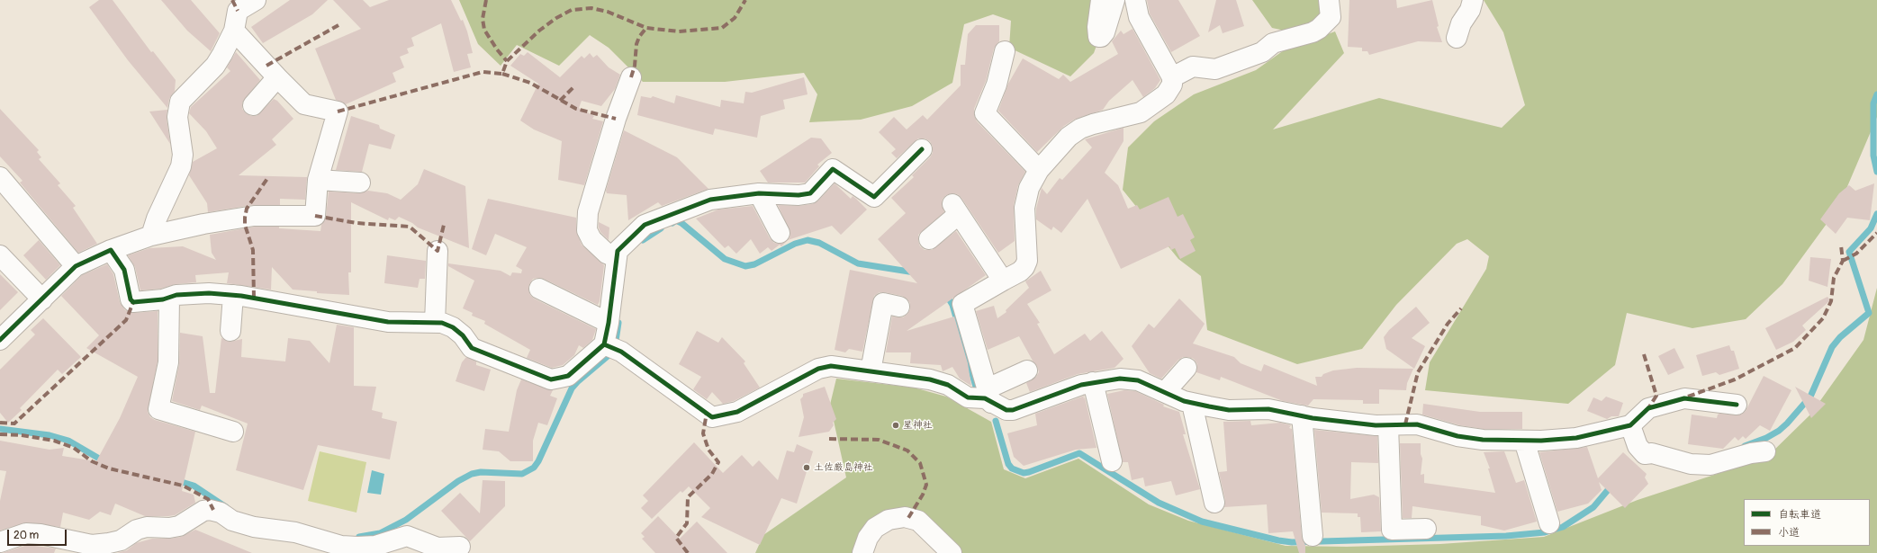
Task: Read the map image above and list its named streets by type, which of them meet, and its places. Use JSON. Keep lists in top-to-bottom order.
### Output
{
  "places": ["星神社", "土佐厳島神社"],
  "legend": ["自転車道", "小道"],
  "scale_bar": "20 m"
}
